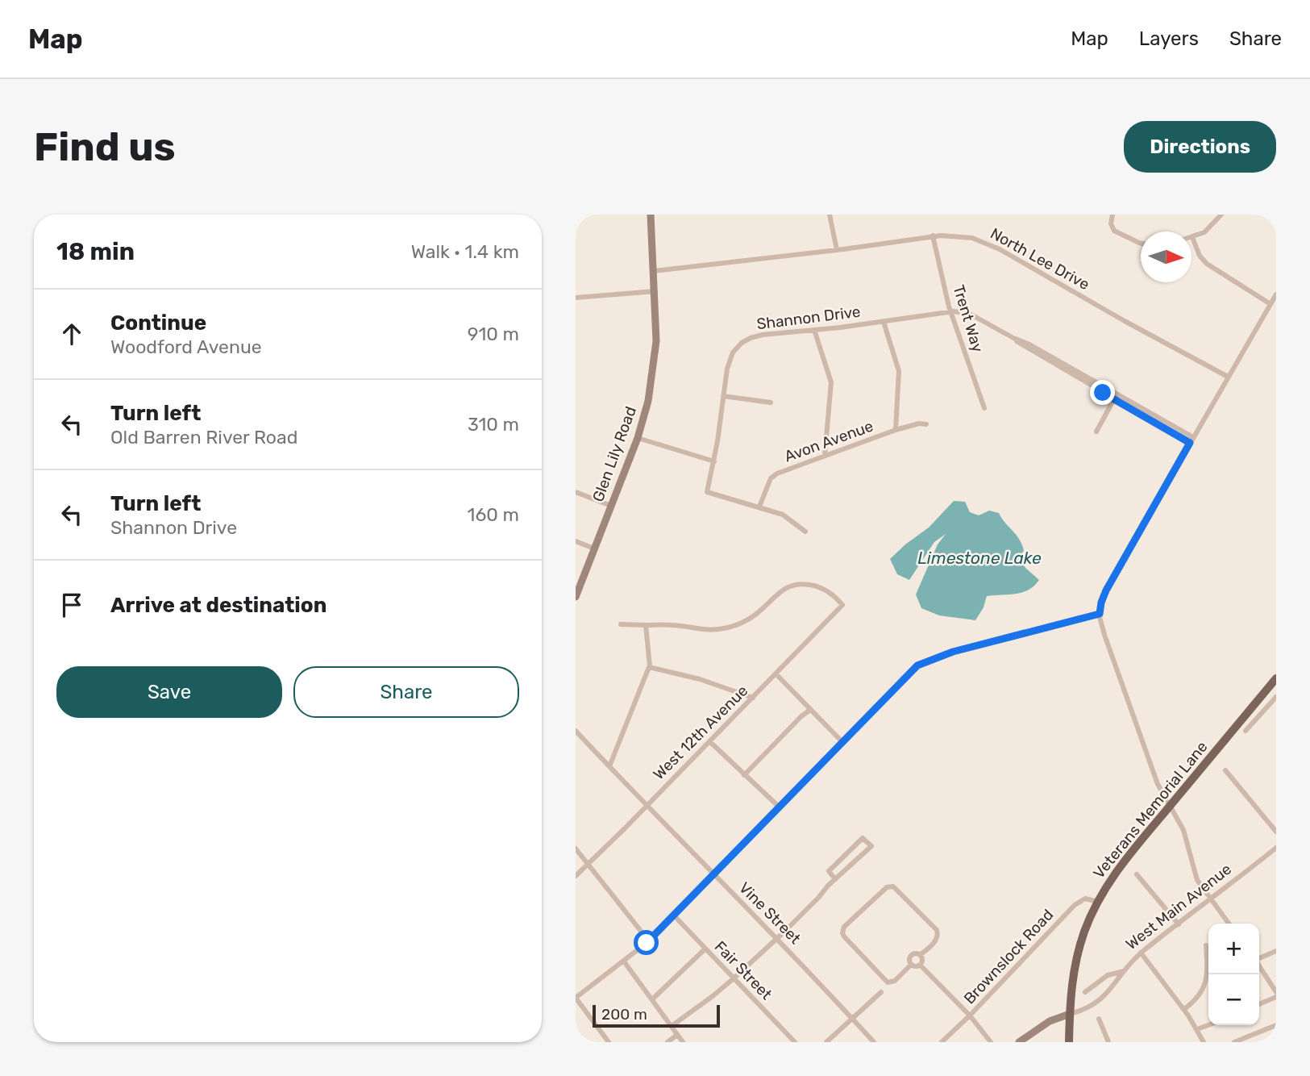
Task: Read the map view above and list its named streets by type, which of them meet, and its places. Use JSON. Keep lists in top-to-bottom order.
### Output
{
  "streets": {
    "main road": ["Veterans Memorial Lane"],
    "street": [
      "North Lee Drive",
      "Shannon Drive",
      "Trent Way",
      "Avon Avenue",
      "Glen Lily Road",
      "West 12th Avenue",
      "West Main Avenue",
      "Vine Street",
      "Brownslock Road",
      "Fair Street"
    ]
  },
  "crossings": [
    ["North Lee Drive", "Trent Way"],
    ["North Lee Drive", "Glen Lily Road"],
    ["Shannon Drive", "Trent Way"],
    ["Shannon Drive", "Avon Avenue"],
    ["West 12th Avenue", "Vine Street"],
    ["Veterans Memorial Lane", "West Main Avenue"],
    ["Veterans Memorial Lane", "Brownslock Road"]
  ],
  "water": ["Limestone Lake"],
  "scale_bar": "200 m",
  "north": "right",
  "page": {
    "header": "Map",
    "nav": ["Map", "Layers", "Share"],
    "buttons": [
      "Directions",
      ["Save", "Share"]
    ],
    "title": "Find us",
    "heading": ["18 min", "Walk · 1.4 km"],
    "list": [
      ["Continue", "Woodford Avenue", "910 m"],
      ["Turn left", "Old Barren River Road", "310 m"],
      ["Turn left", "Shannon Drive", "160 m"],
      "Arrive at destination"
    ],
    "map_buttons": ["+", "−"],
    "scale": "200 m"
  }
}
